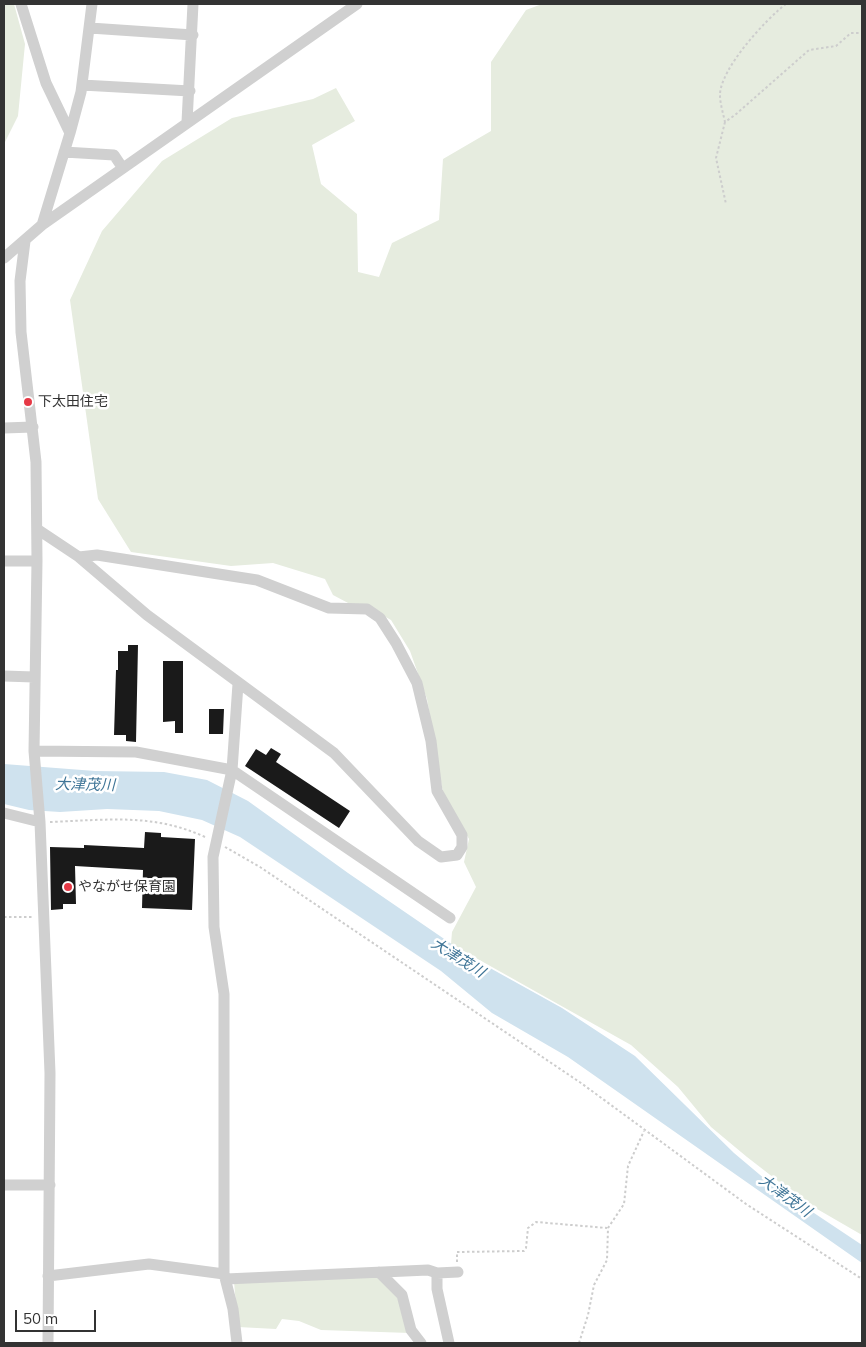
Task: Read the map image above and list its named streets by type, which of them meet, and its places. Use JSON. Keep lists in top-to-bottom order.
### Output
{
  "water": ["大津茂川"],
  "places": ["下太田住宅", "やながせ保育園"],
  "scale_bar": "50 m"
}
